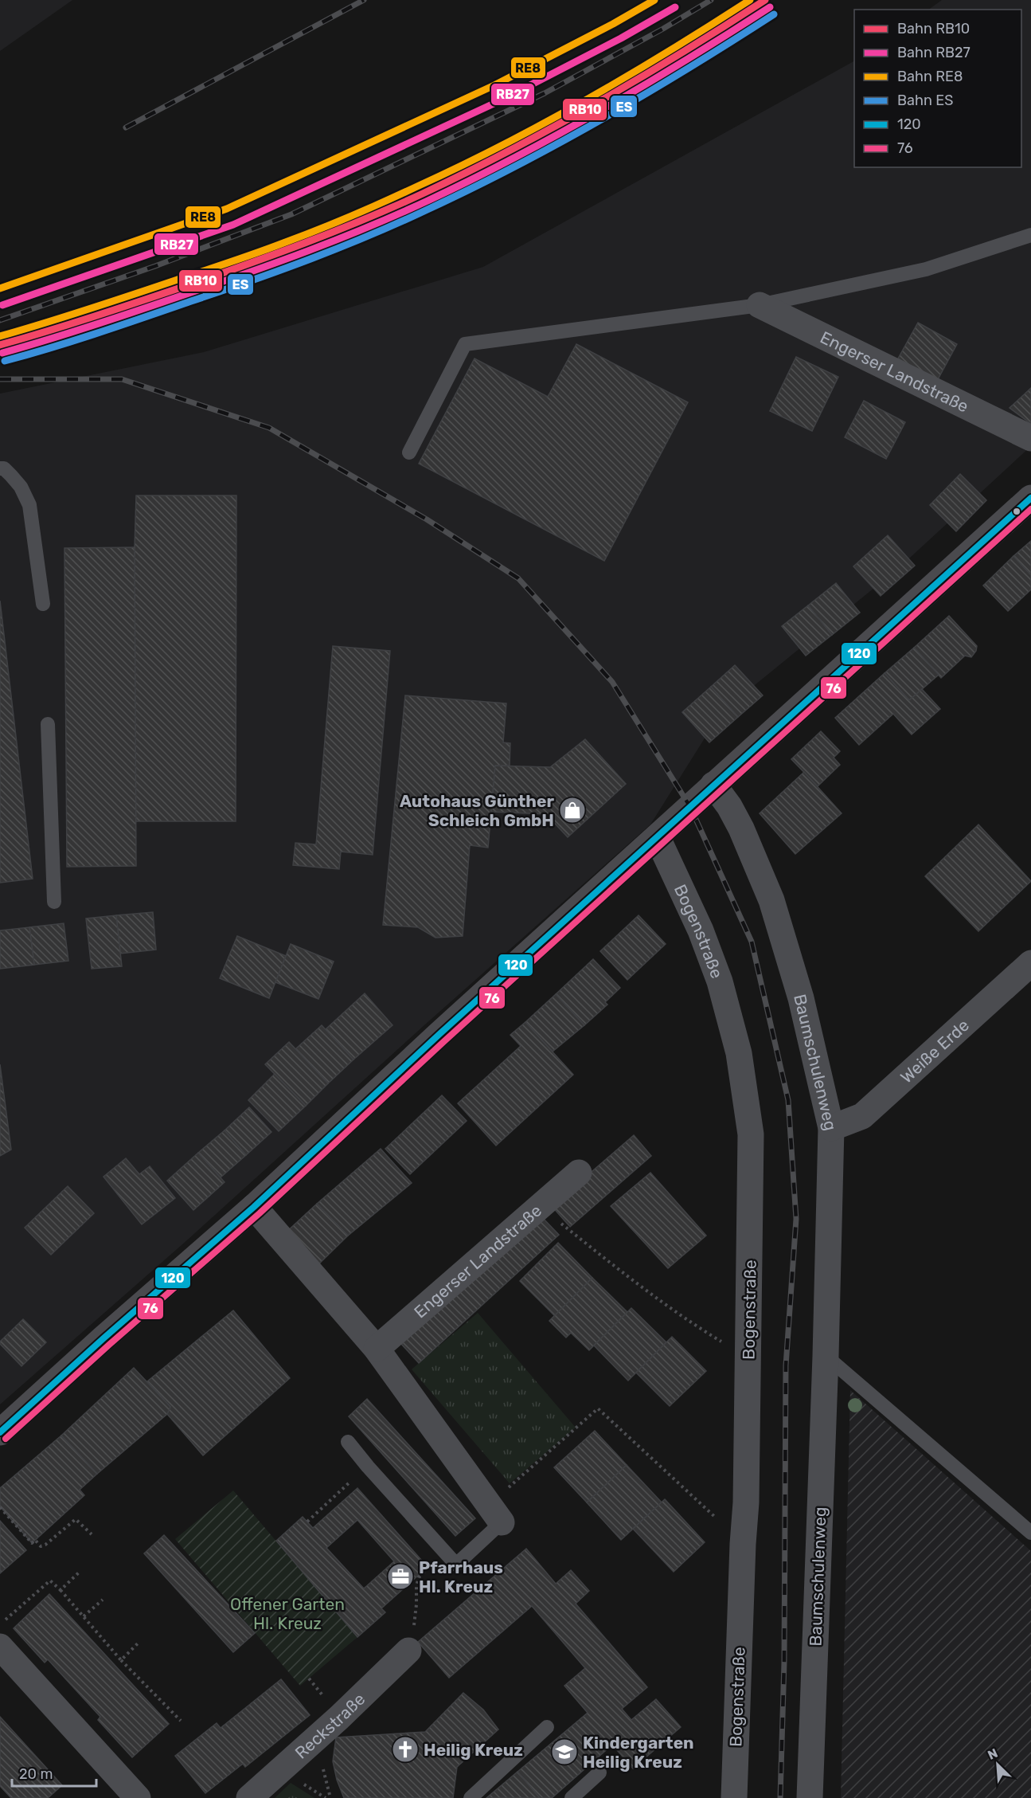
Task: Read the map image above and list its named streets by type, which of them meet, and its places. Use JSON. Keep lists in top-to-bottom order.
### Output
{
  "streets": {
    "street": [
      "Engerser Landstraße",
      "Bogenstraße",
      "Weiße Erde",
      "Baumschulenweg",
      "Reckstraße"
    ]
  },
  "crossings": [
    ["Weiße Erde", "Baumschulenweg"]
  ],
  "parks": ["Offener Garten Hl. Kreuz"],
  "places": {
    "shop": ["Autohaus Günther Schleich GmbH"],
    "office": ["Pfarrhaus Hl. Kreuz"],
    "church": ["Heilig Kreuz"],
    "school or university": ["Kindergarten Heilig Kreuz"]
  },
  "lines": [
    "rail line RB10",
    "rail line RE8",
    "rail line RB27",
    "rail line ES",
    "transit line 120",
    "transit line 76"
  ],
  "legend": [
    "Bahn RB10",
    "Bahn RB27",
    "Bahn RE8",
    "Bahn ES",
    "120",
    "76"
  ],
  "scale_bar": "20 m",
  "north": "top left"
}
